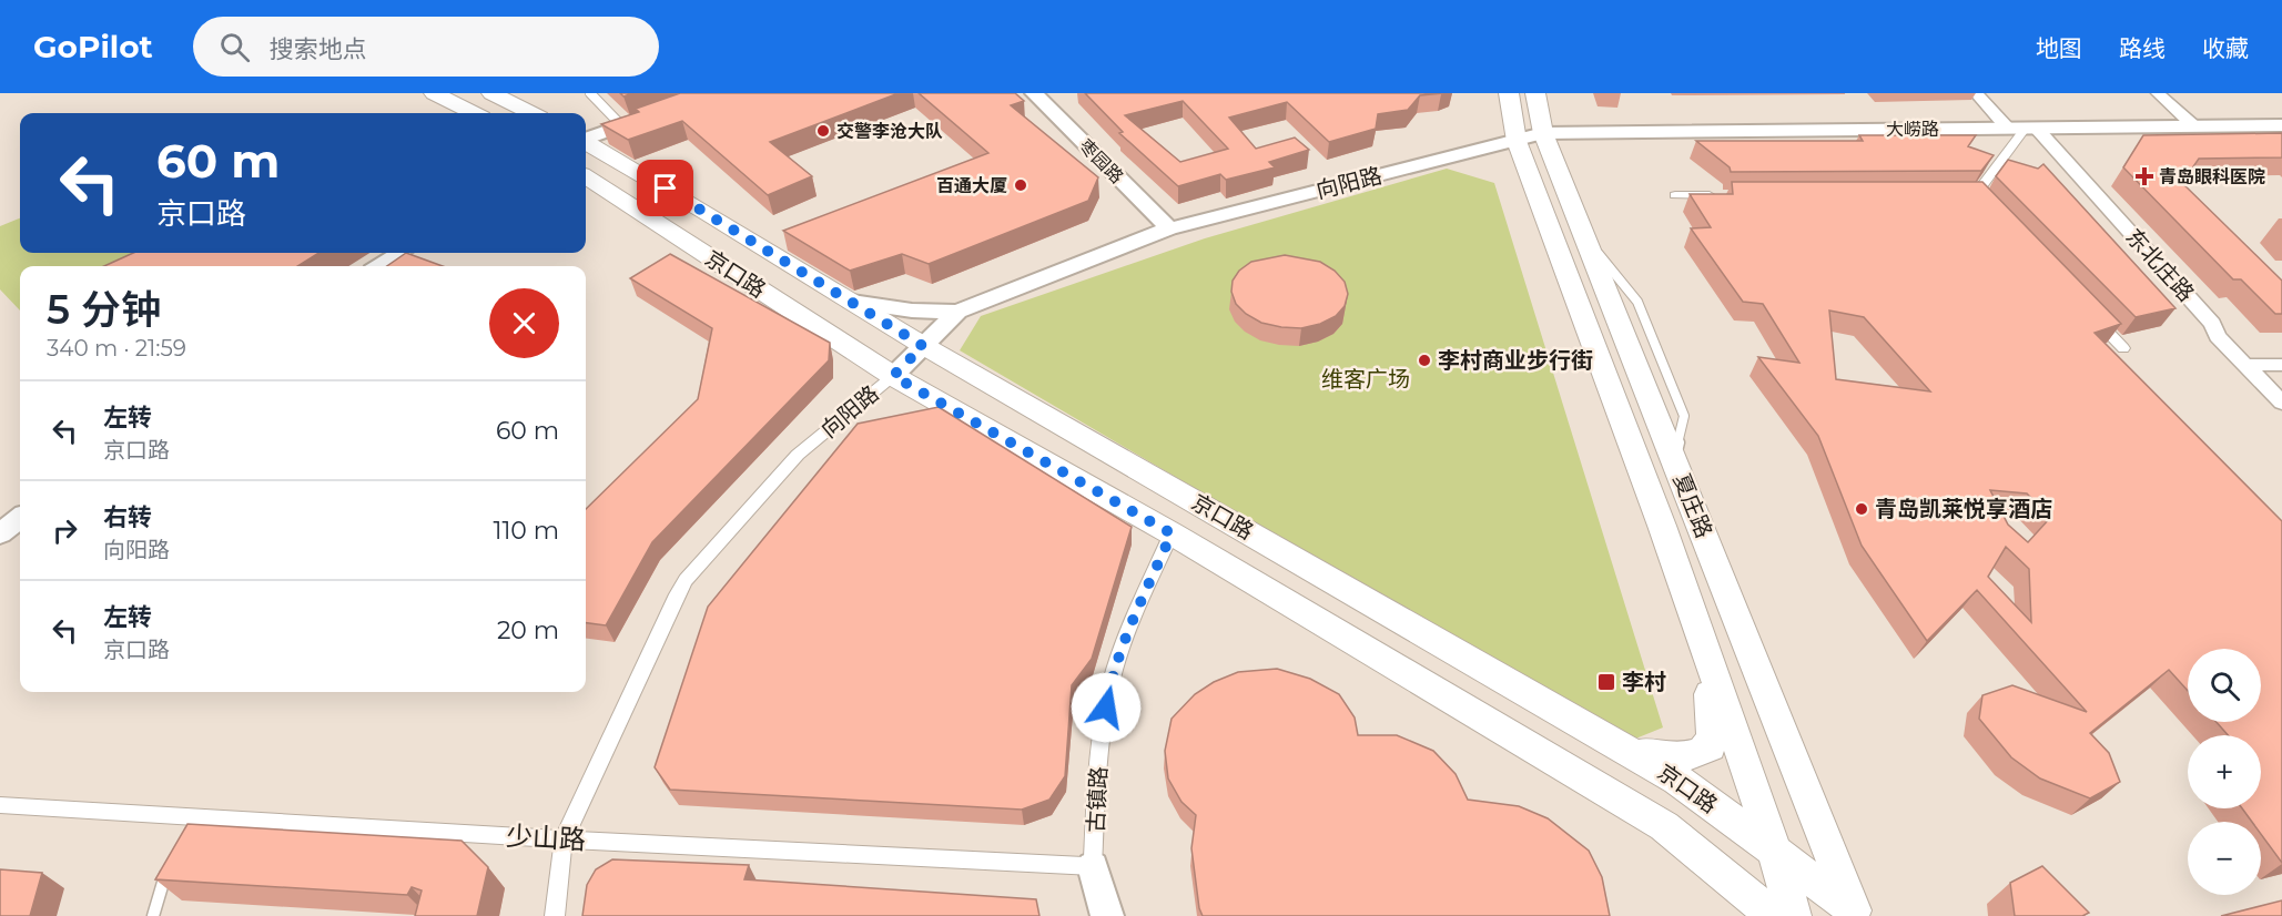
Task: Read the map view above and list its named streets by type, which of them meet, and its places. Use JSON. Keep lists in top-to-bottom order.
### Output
{
  "streets": {
    "main road": ["京口路", "夏庄路"],
    "street": [
      "大崂路",
      "枣园路",
      "向阳路",
      "古镇路",
      "少山路"
    ]
  },
  "crossings": [
    ["大崂路", "向阳路"],
    ["大崂路", "夏庄路"],
    ["枣园路", "向阳路"],
    ["向阳路", "京口路"],
    ["向阳路", "夏庄路"],
    ["向阳路", "少山路"],
    ["京口路", "夏庄路"],
    ["京口路", "古镇路"],
    ["古镇路", "少山路"]
  ],
  "parks": ["维客广场"],
  "places": {
    "other": [
      "交警李沧大队",
      "百通大厦",
      "李村商业步行街",
      "青岛凯莱悦享酒店"
    ],
    "health": ["青岛眼科医院"],
    "transit": ["李村"]
  },
  "page": {
    "header": "GoPilot",
    "search": "搜索地点",
    "nav": ["地图", "路线", "收藏"],
    "turn": ["60 m", "京口路"],
    "heading": ["5 分钟", "340 m · 21:59"],
    "list": [
      {
        "name": "左转",
        "note": "京口路",
        "value": "60 m"
      },
      {
        "name": "右转",
        "note": "向阳路",
        "value": "110 m"
      },
      {
        "name": "左转",
        "note": "京口路",
        "value": "20 m"
      }
    ],
    "map_buttons": ["+", "−"]
  }
}
